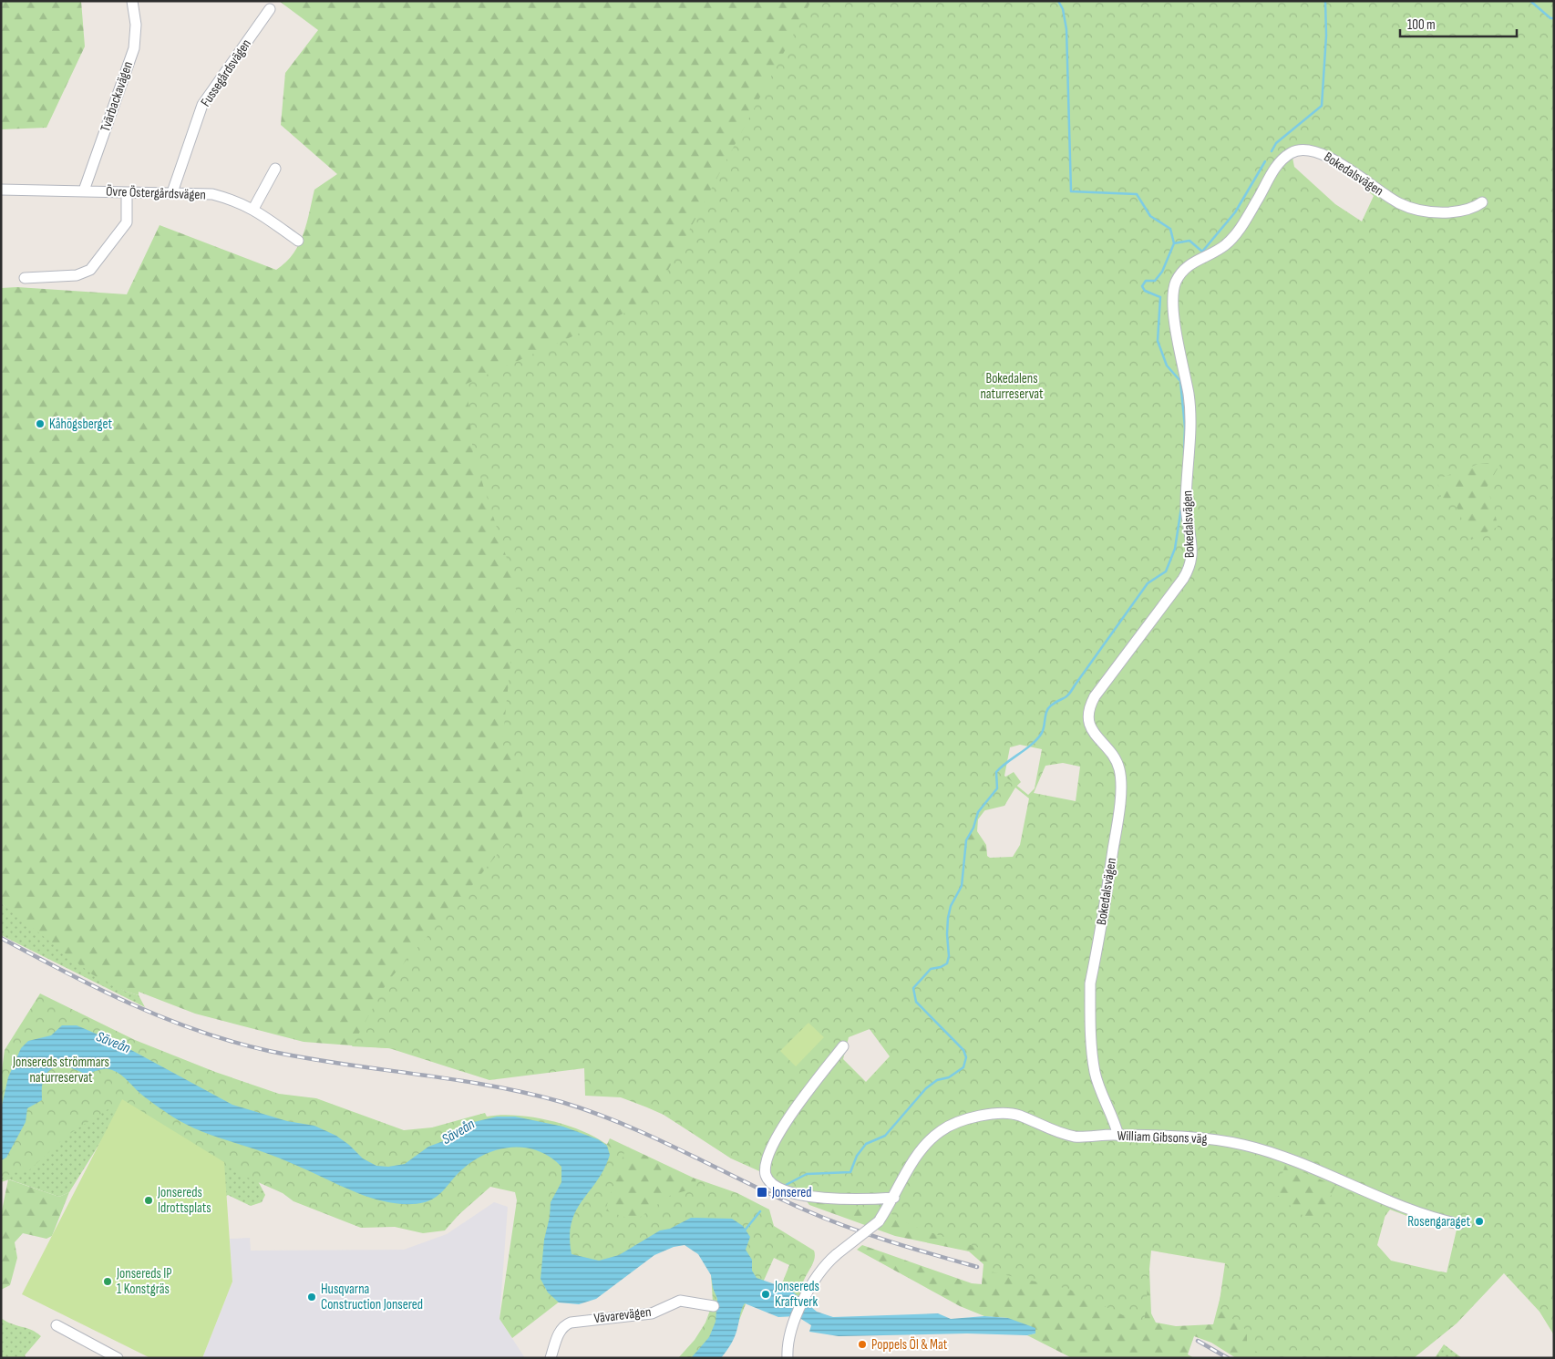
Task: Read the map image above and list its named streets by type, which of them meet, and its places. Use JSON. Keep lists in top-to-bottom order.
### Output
{
  "streets": {
    "street": [
      "Fussegårdsvägen",
      "Tvärbackavägen",
      "Bokedalsvägen",
      "Övre Östergårdsvägen",
      "William Gibsons väg",
      "Vävarevägen"
    ]
  },
  "crossings": [
    ["Fussegårdsvägen", "Övre Östergårdsvägen"],
    ["Tvärbackavägen", "Övre Östergårdsvägen"],
    ["Bokedalsvägen", "William Gibsons väg"]
  ],
  "water": ["Säveån"],
  "parks": ["Bokedalens naturreservat", "Jonsereds strömmars naturreservat"],
  "places": {
    "other": [
      "Kåhögsberget",
      "Jonsereds Idrottsplats",
      "Rosengaraget",
      "Jonsereds IP 1 Konstgräs",
      "Jonsereds Kraftverk",
      "Husqvarna Construction Jonsered",
      "Poppels Öl & Mat"
    ],
    "transit": ["Jonsered"]
  },
  "scale_bar": "100 m"
}
